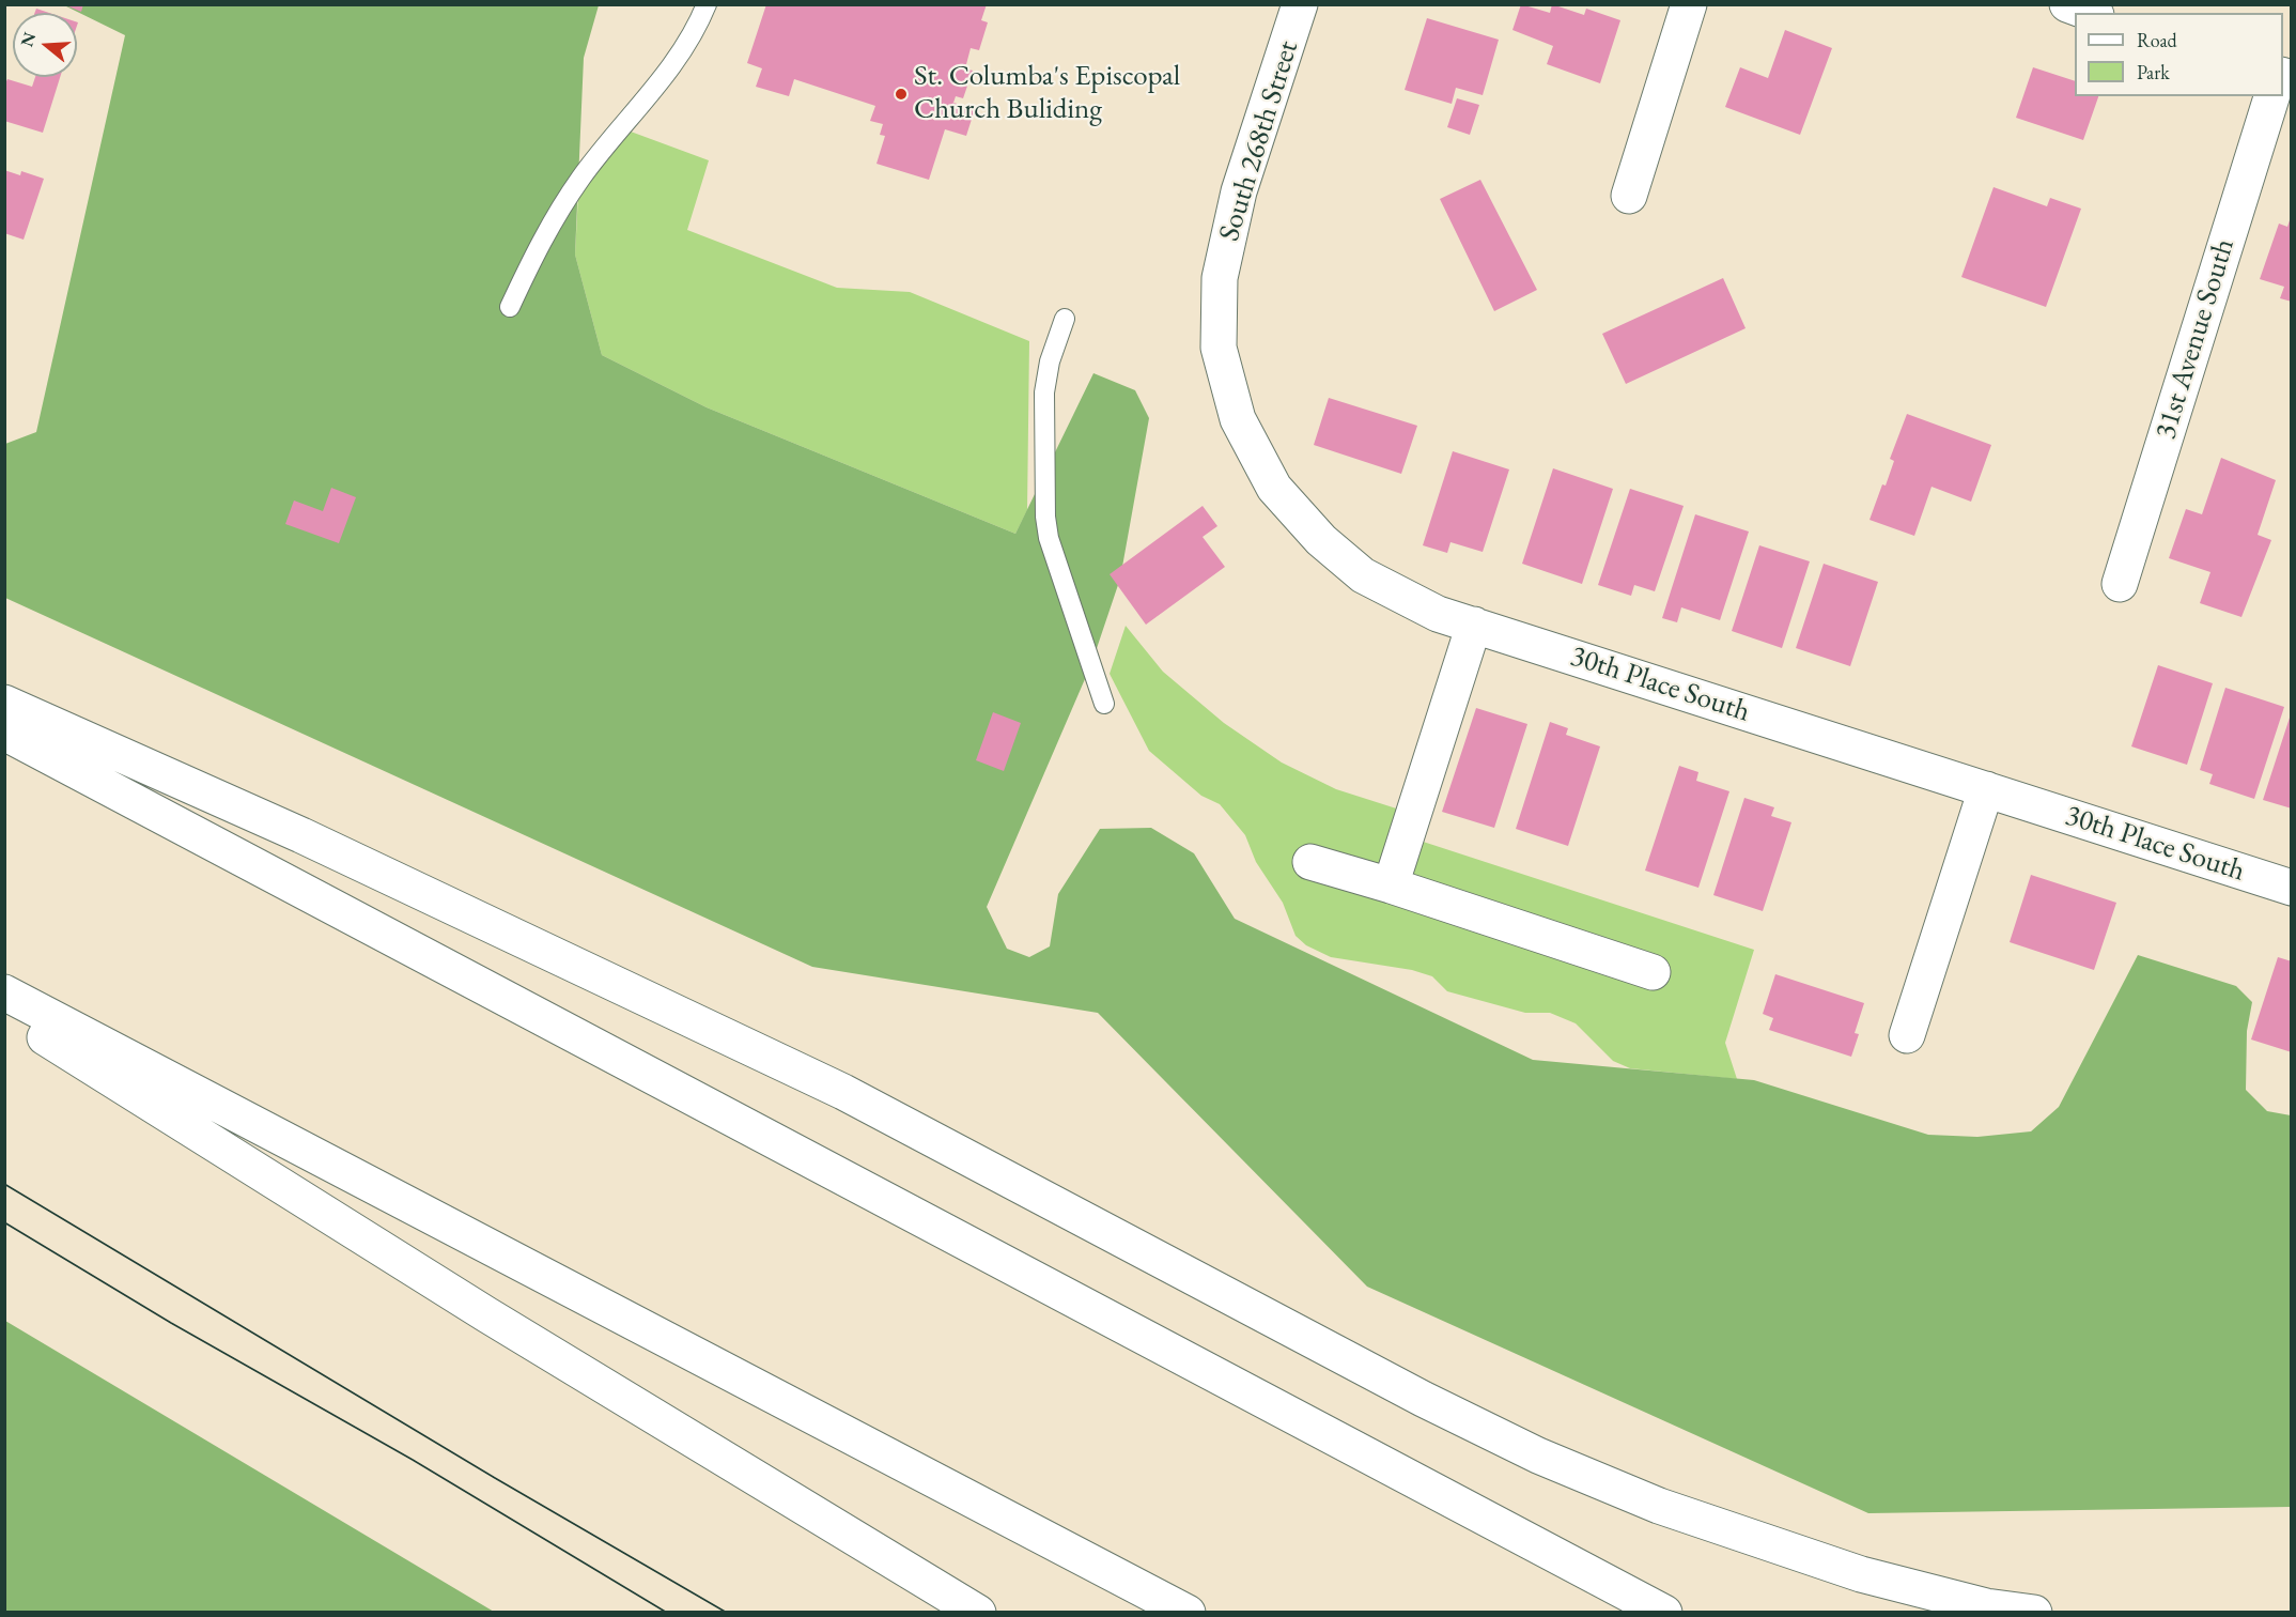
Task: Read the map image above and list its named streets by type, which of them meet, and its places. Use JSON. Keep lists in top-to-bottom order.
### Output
{
  "streets": {
    "main road": ["South 268th Street", "31st Avenue South", "30th Place South"]
  },
  "crossings": [
    ["South 268th Street", "30th Place South"]
  ],
  "places": ["St. Columba's Episcopal Church Buliding"],
  "legend": ["Road", "Park"],
  "north": "left"
}
